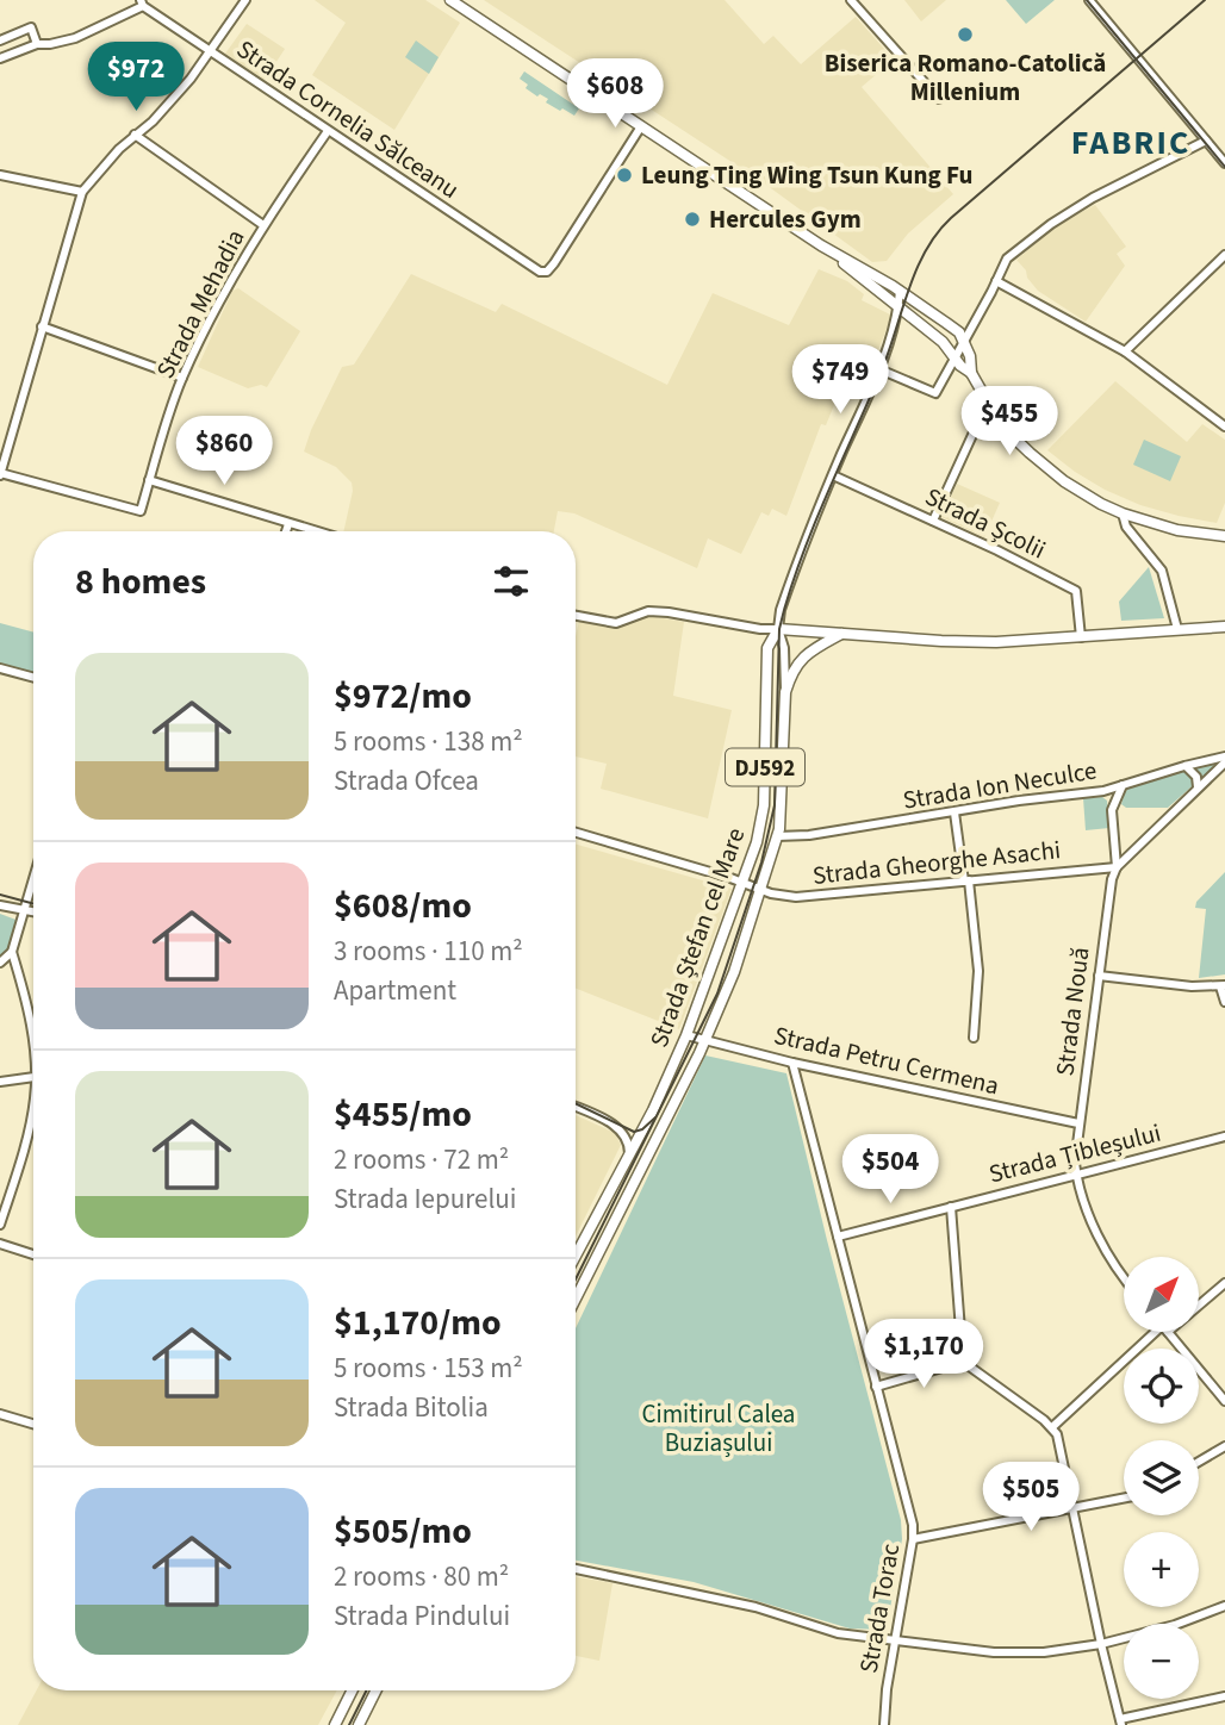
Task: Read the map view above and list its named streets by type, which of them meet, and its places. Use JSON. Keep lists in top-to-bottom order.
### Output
{
  "streets": {
    "main road": ["DJ592", "Strada Ștefan cel Mare"],
    "street": [
      "Strada Cornelia Sălceanu",
      "Strada Mehadia",
      "Strada Școlii",
      "Strada Ion Neculce",
      "Strada Gheorghe Asachi",
      "Strada Nouă",
      "Strada Petru Cermena",
      "Strada Țibleșului",
      "Strada Torac"
    ]
  },
  "crossings": [
    ["Strada Cornelia Sălceanu", "Strada Mehadia"],
    ["Strada Școlii", "Strada Ștefan cel Mare"],
    ["DJ592", "Strada Ștefan cel Mare"],
    ["Strada Ion Neculce", "Strada Ștefan cel Mare"],
    ["Strada Gheorghe Asachi", "Strada Ștefan cel Mare"],
    ["Strada Gheorghe Asachi", "Strada Nouă"],
    ["Strada Ștefan cel Mare", "Strada Petru Cermena"],
    ["Strada Nouă", "Strada Petru Cermena"],
    ["Strada Nouă", "Strada Țibleșului"],
    ["Strada Petru Cermena", "Strada Torac"],
    ["Strada Țibleșului", "Strada Torac"]
  ],
  "districts": ["FABRIC"],
  "parks": ["Cimitirul Calea Buziașului"],
  "places": ["Biserica Romano-Catolică Millenium", "Leung Ting Wing Tsun Kung Fu", "Hercules Gym"],
  "north": "top right",
  "page": {
    "price": [
      "$972",
      "$608",
      "$749",
      "$455",
      "$860",
      "$504",
      "$1,170",
      "$505"
    ],
    "heading": "8 homes",
    "list": [
      {
        "name": "$972/mo",
        "note": "5 rooms · 138 m² · Strada Ofcea"
      },
      {
        "name": "$608/mo",
        "note": "3 rooms · 110 m² · Apartment"
      },
      {
        "name": "$455/mo",
        "note": "2 rooms · 72 m² · Strada Iepurelui"
      },
      {
        "name": "$1,170/mo",
        "note": "5 rooms · 153 m² · Strada Bitolia"
      },
      {
        "name": "$505/mo",
        "note": "2 rooms · 80 m² · Strada Pindului"
      }
    ],
    "map_buttons": ["+", "−"]
  }
}
